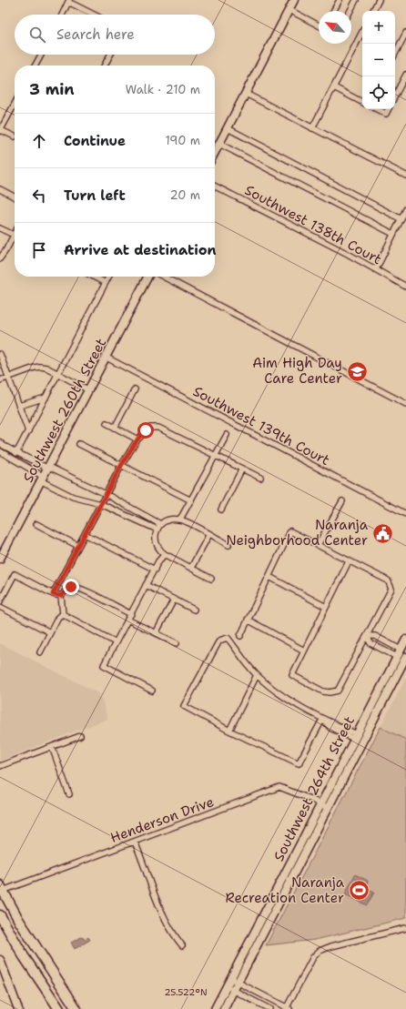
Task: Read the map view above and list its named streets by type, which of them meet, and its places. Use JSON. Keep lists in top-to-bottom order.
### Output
{
  "streets": {
    "street": [
      "Southwest 138th Court",
      "Southwest 260th Street",
      "Southwest 139th Court",
      "Southwest 264th Street",
      "Henderson Drive"
    ]
  },
  "crossings": [
    ["Southwest 260th Street", "Southwest 139th Court"],
    ["Southwest 264th Street", "Henderson Drive"]
  ],
  "places": {
    "school or university": ["Aim High Day Care Center"],
    "public building": ["Naranja Neighborhood Center"],
    "sports": ["Naranja Recreation Center"]
  },
  "north": "top left",
  "page": {
    "map_buttons": ["+", "−"],
    "search": "Search here",
    "heading": ["3 min", "Walk · 210 m"],
    "list": [
      ["Continue", "190 m"],
      ["Turn left", "20 m"],
      "Arrive at destination"
    ]
  },
  "coordinates": ["25.522°N"]
}
